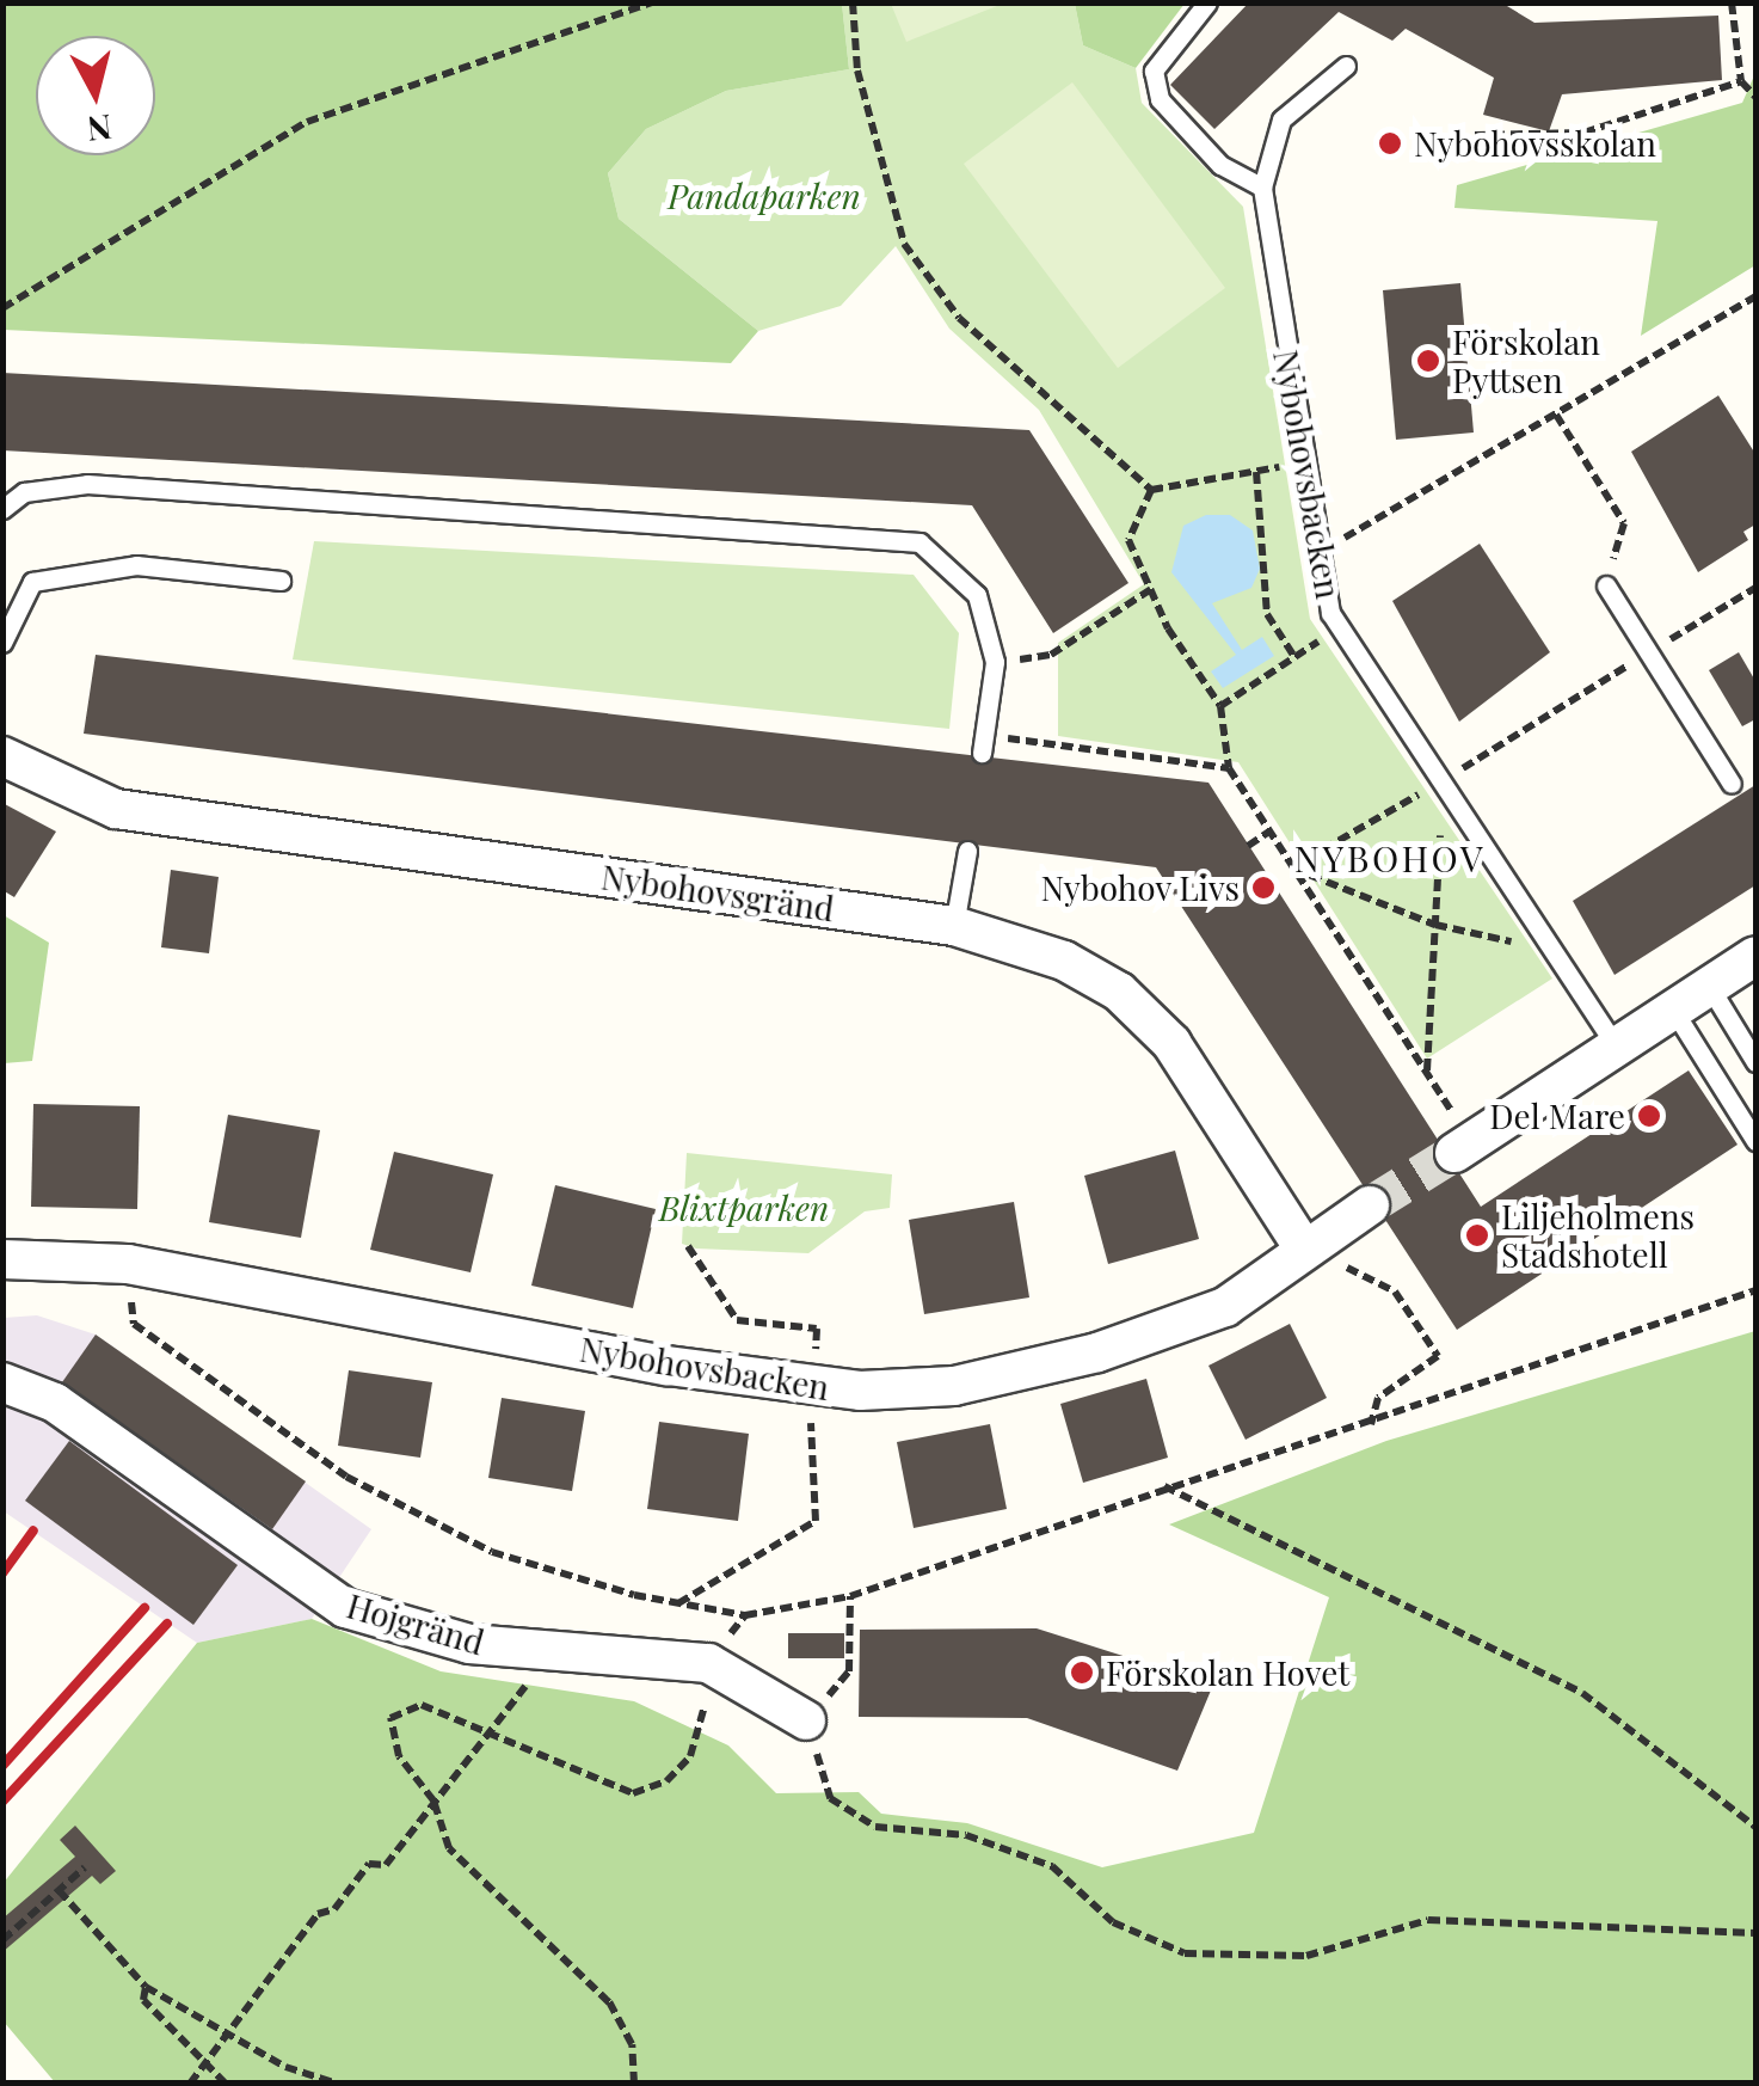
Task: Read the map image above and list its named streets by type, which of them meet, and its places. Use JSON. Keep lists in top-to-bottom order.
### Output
{
  "streets": {
    "street": ["Nybohovsbacken", "Nybohovsgränd", "Hojgränd"]
  },
  "crossings": [
    ["Nybohovsbacken", "Nybohovsgränd"]
  ],
  "districts": ["NYBOHOV"],
  "parks": ["Pandaparken", "Blixtparken"],
  "places": [
    "Nybohovsskolan",
    "Förskolan Pyttsen",
    "Nybohov Livs",
    "Del Mare",
    "Liljeholmens Stadshotell",
    "Förskolan Hovet"
  ],
  "north": "bottom"
}
